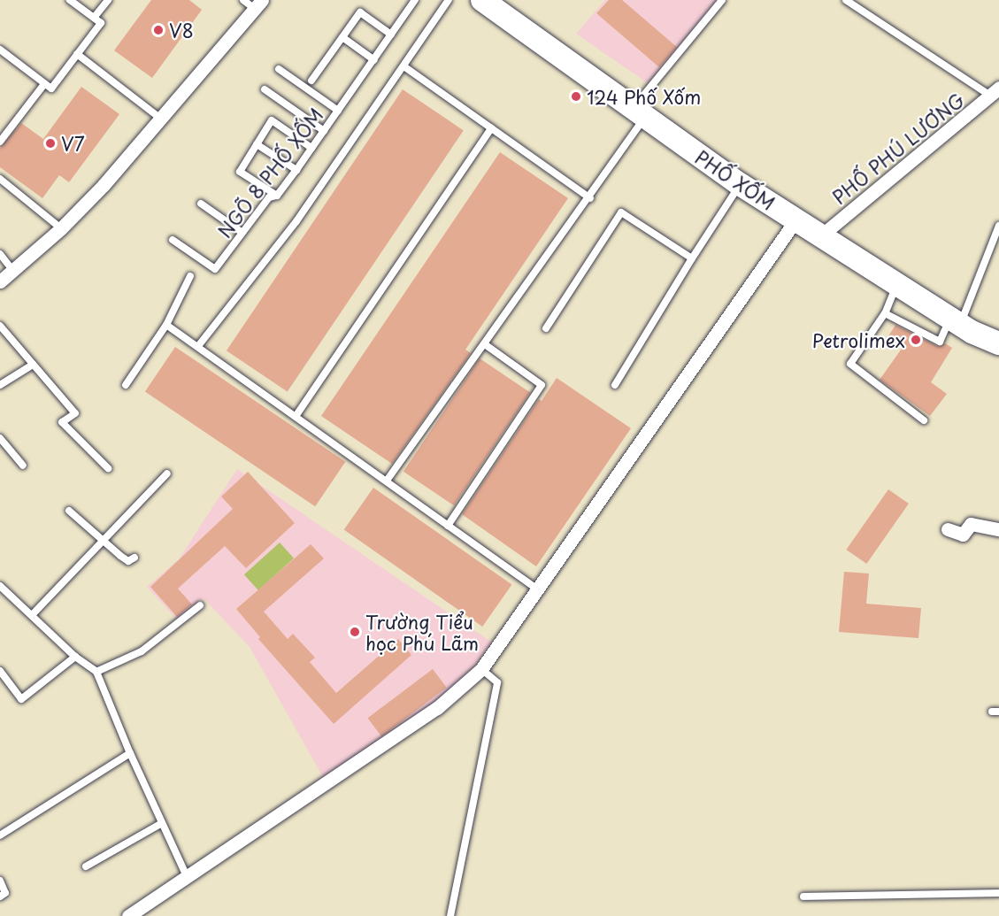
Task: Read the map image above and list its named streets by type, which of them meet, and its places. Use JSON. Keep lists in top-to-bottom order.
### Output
{
  "streets": {
    "highway": ["PHỐ XỐM"],
    "street": ["PHỐ PHÚ LƯƠNG"],
    "lane": ["NGÕ 8 PHỐ XỐM"]
  },
  "crossings": [
    ["PHỐ PHÚ LƯƠNG", "PHỐ XỐM"]
  ],
  "places": [
    "V8",
    "124 Phố Xốm",
    "V7",
    "Petrolimex",
    "Trường Tiểu học Phú Lãm"
  ]
}
